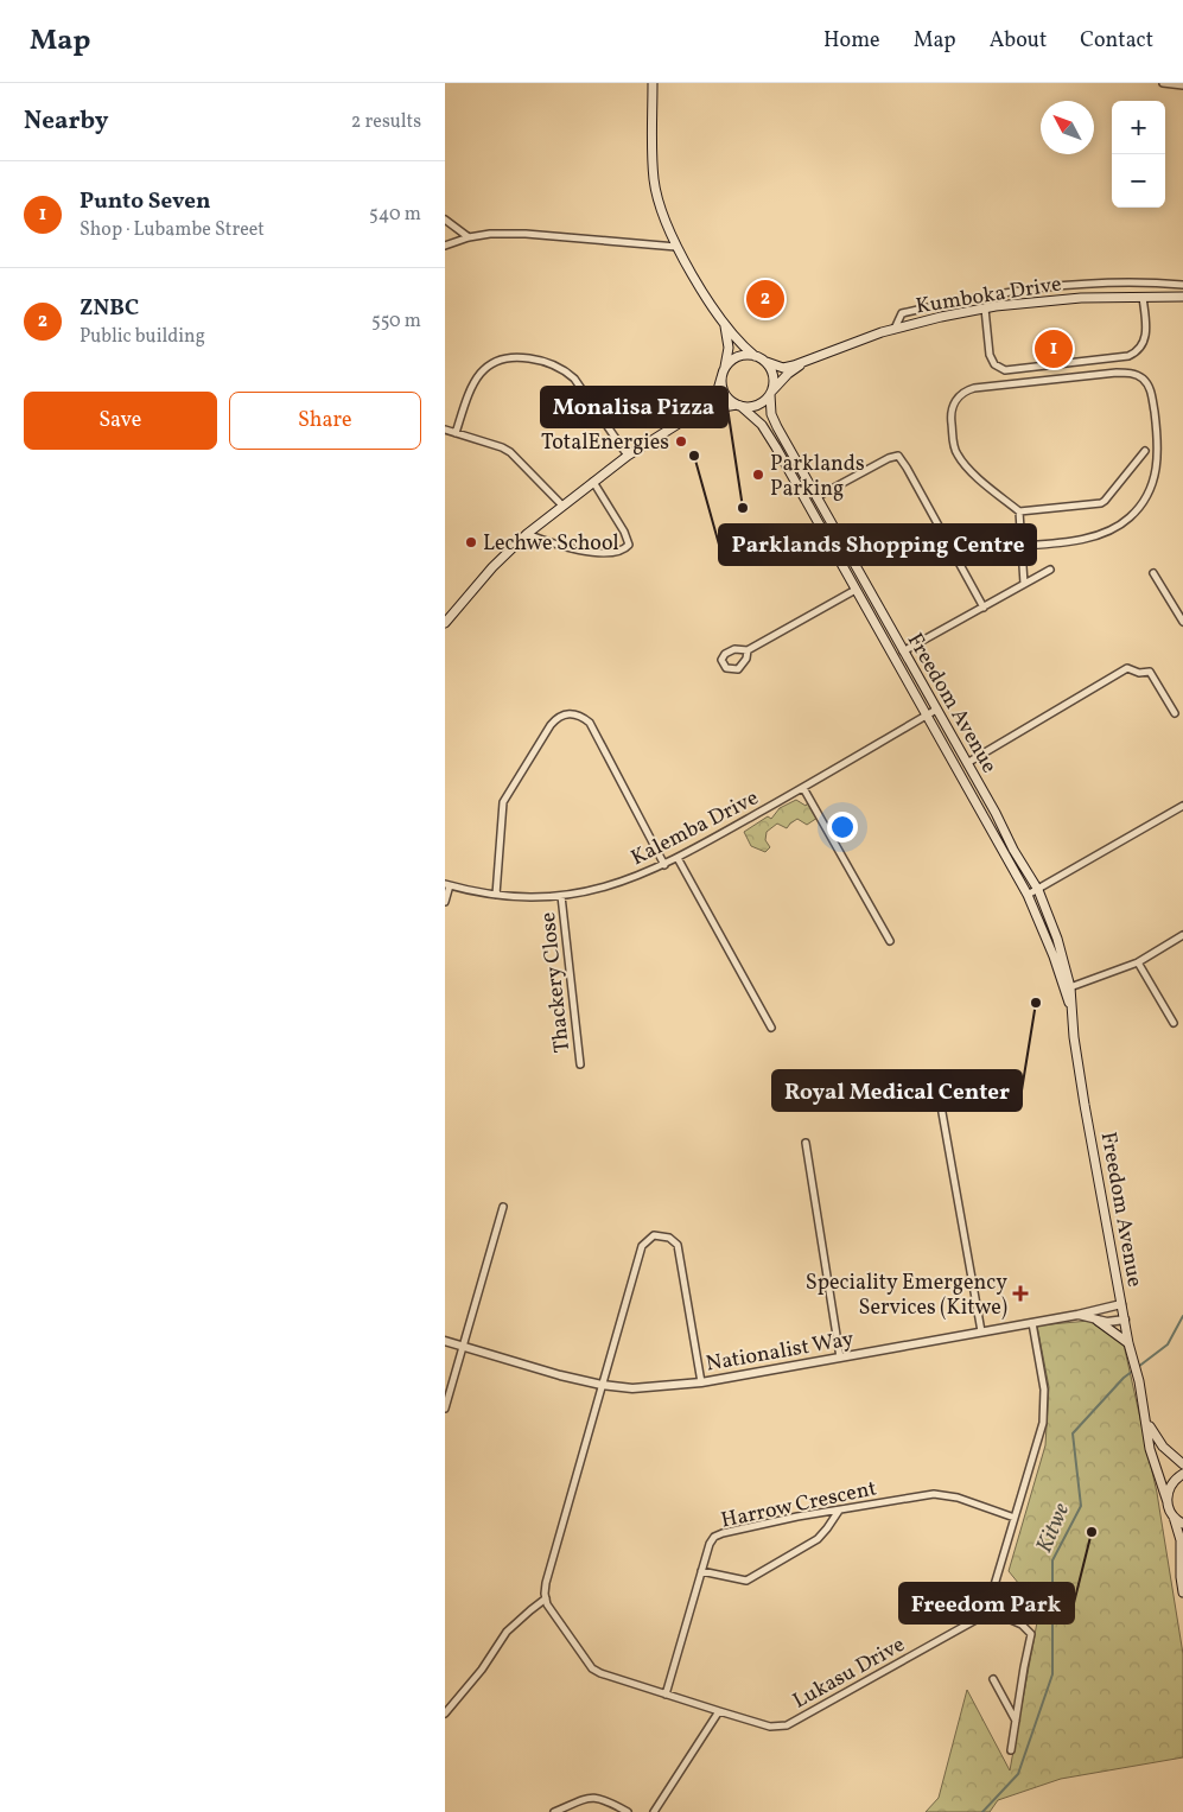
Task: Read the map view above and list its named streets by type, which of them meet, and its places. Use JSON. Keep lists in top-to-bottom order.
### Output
{
  "streets": {
    "main road": ["Kumboka Drive", "Freedom Avenue"],
    "street": [
      "Kalemba Drive",
      "Thackery Close",
      "Nationalist Way",
      "Harrow Crescent",
      "Lukasu Drive"
    ]
  },
  "crossings": [
    ["Kumboka Drive", "Freedom Avenue"],
    ["Freedom Avenue", "Kalemba Drive"],
    ["Freedom Avenue", "Nationalist Way"],
    ["Kalemba Drive", "Thackery Close"],
    ["Harrow Crescent", "Lukasu Drive"]
  ],
  "water": ["Kitwe"],
  "places": {
    "other": [
      "TotalEnergies",
      "Parklands Shopping Centre",
      "Parklands Parking",
      "Monalisa Pizza",
      "Lechwe School",
      "Royal Medical Center",
      "Freedom Park"
    ],
    "health": ["Speciality Emergency Services (Kitwe)"]
  },
  "north": "top left",
  "page": {
    "header": "Map",
    "nav": [
      "Home",
      "Map",
      "About",
      "Contact"
    ],
    "heading": ["Nearby", "2 results"],
    "map_buttons": ["+", "−"],
    "list": [
      {
        "mark": "1",
        "name": "Punto Seven",
        "note": "Shop · Lubambe Street",
        "value": "540 m"
      },
      {
        "mark": "2",
        "name": "ZNBC",
        "note": "Public building",
        "value": "550 m"
      }
    ],
    "pins": ["2", "1"],
    "buttons": ["Save", "Share"]
  }
}
